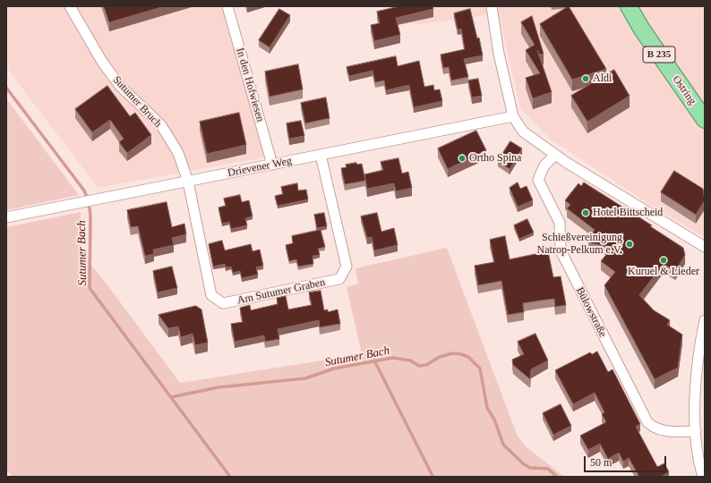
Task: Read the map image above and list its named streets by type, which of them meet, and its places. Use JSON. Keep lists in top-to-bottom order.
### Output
{
  "streets": {
    "main road": ["B 235", "Ostring"],
    "street": [
      "In den Hofwiesen",
      "Sutumer Bruch",
      "Drievener Weg",
      "Am Sutumer Graben",
      "Bülowstraße"
    ]
  },
  "crossings": [
    ["In den Hofwiesen", "Drievener Weg"],
    ["Sutumer Bruch", "Drievener Weg"],
    ["Sutumer Bruch", "Am Sutumer Graben"],
    ["Drievener Weg", "Am Sutumer Graben"]
  ],
  "water": ["Sutumer Bach"],
  "places": [
    "Aldi",
    "Ortho Spina",
    "Hotel Bittscheid",
    "Schießvereinigung Natrop-Pelkum e.V.",
    "Kuruel & Lieder"
  ],
  "scale_bar": "50 m"
}
